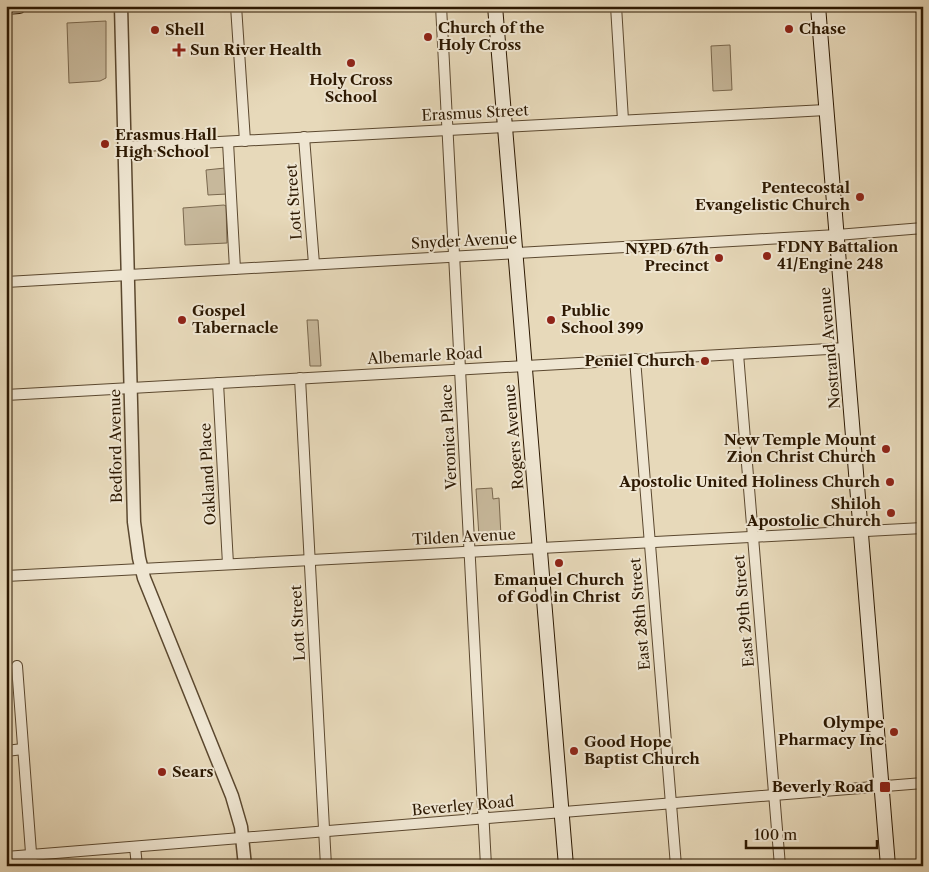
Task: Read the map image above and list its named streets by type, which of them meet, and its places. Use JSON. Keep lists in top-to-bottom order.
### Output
{
  "streets": {
    "main road": ["Nostrand Avenue", "Rogers Avenue"],
    "street": [
      "Erasmus Street",
      "Lott Street",
      "Snyder Avenue",
      "Albemarle Road",
      "Veronica Place",
      "Bedford Avenue",
      "Oakland Place",
      "Tilden Avenue",
      "East 29th Street",
      "East 28th Street",
      "Beverley Road"
    ]
  },
  "crossings": [
    ["Erasmus Street", "Lott Street"],
    ["Erasmus Street", "Nostrand Avenue"],
    ["Erasmus Street", "Veronica Place"],
    ["Erasmus Street", "Rogers Avenue"],
    ["Erasmus Street", "Bedford Avenue"],
    ["Lott Street", "Snyder Avenue"],
    ["Lott Street", "Albemarle Road"],
    ["Lott Street", "Tilden Avenue"],
    ["Lott Street", "Beverley Road"],
    ["Snyder Avenue", "Nostrand Avenue"],
    ["Snyder Avenue", "Veronica Place"],
    ["Snyder Avenue", "Rogers Avenue"],
    ["Snyder Avenue", "Bedford Avenue"],
    ["Nostrand Avenue", "Albemarle Road"],
    ["Nostrand Avenue", "Tilden Avenue"],
    ["Nostrand Avenue", "Beverley Road"],
    ["Albemarle Road", "Veronica Place"],
    ["Albemarle Road", "Rogers Avenue"],
    ["Albemarle Road", "Bedford Avenue"],
    ["Albemarle Road", "Oakland Place"],
    ["Albemarle Road", "East 29th Street"],
    ["Albemarle Road", "East 28th Street"],
    ["Veronica Place", "Tilden Avenue"],
    ["Veronica Place", "Beverley Road"],
    ["Rogers Avenue", "Tilden Avenue"],
    ["Rogers Avenue", "Beverley Road"],
    ["Bedford Avenue", "Tilden Avenue"],
    ["Bedford Avenue", "Beverley Road"],
    ["Oakland Place", "Tilden Avenue"],
    ["Tilden Avenue", "East 29th Street"],
    ["Tilden Avenue", "East 28th Street"],
    ["East 29th Street", "Beverley Road"],
    ["East 28th Street", "Beverley Road"]
  ],
  "places": {
    "other": [
      "Chase",
      "Shell",
      "Church of the Holy Cross",
      "Holy Cross School",
      "Erasmus Hall High School",
      "Pentecostal Evangelistic Church",
      "FDNY Battalion 41/Engine 248",
      "NYPD 67th Precinct",
      "Gospel Tabernacle",
      "Public School 399",
      "Peniel Church",
      "New Temple Mount Zion Christ Church",
      "Apostolic United Holiness Church",
      "Shiloh Apostolic Church",
      "Emanuel Church of God in Christ",
      "Olympe Pharmacy Inc",
      "Good Hope Baptist Church",
      "Sears"
    ],
    "health": ["Sun River Health"],
    "transit": ["Beverly Road"]
  },
  "scale_bar": "100 m"
}
